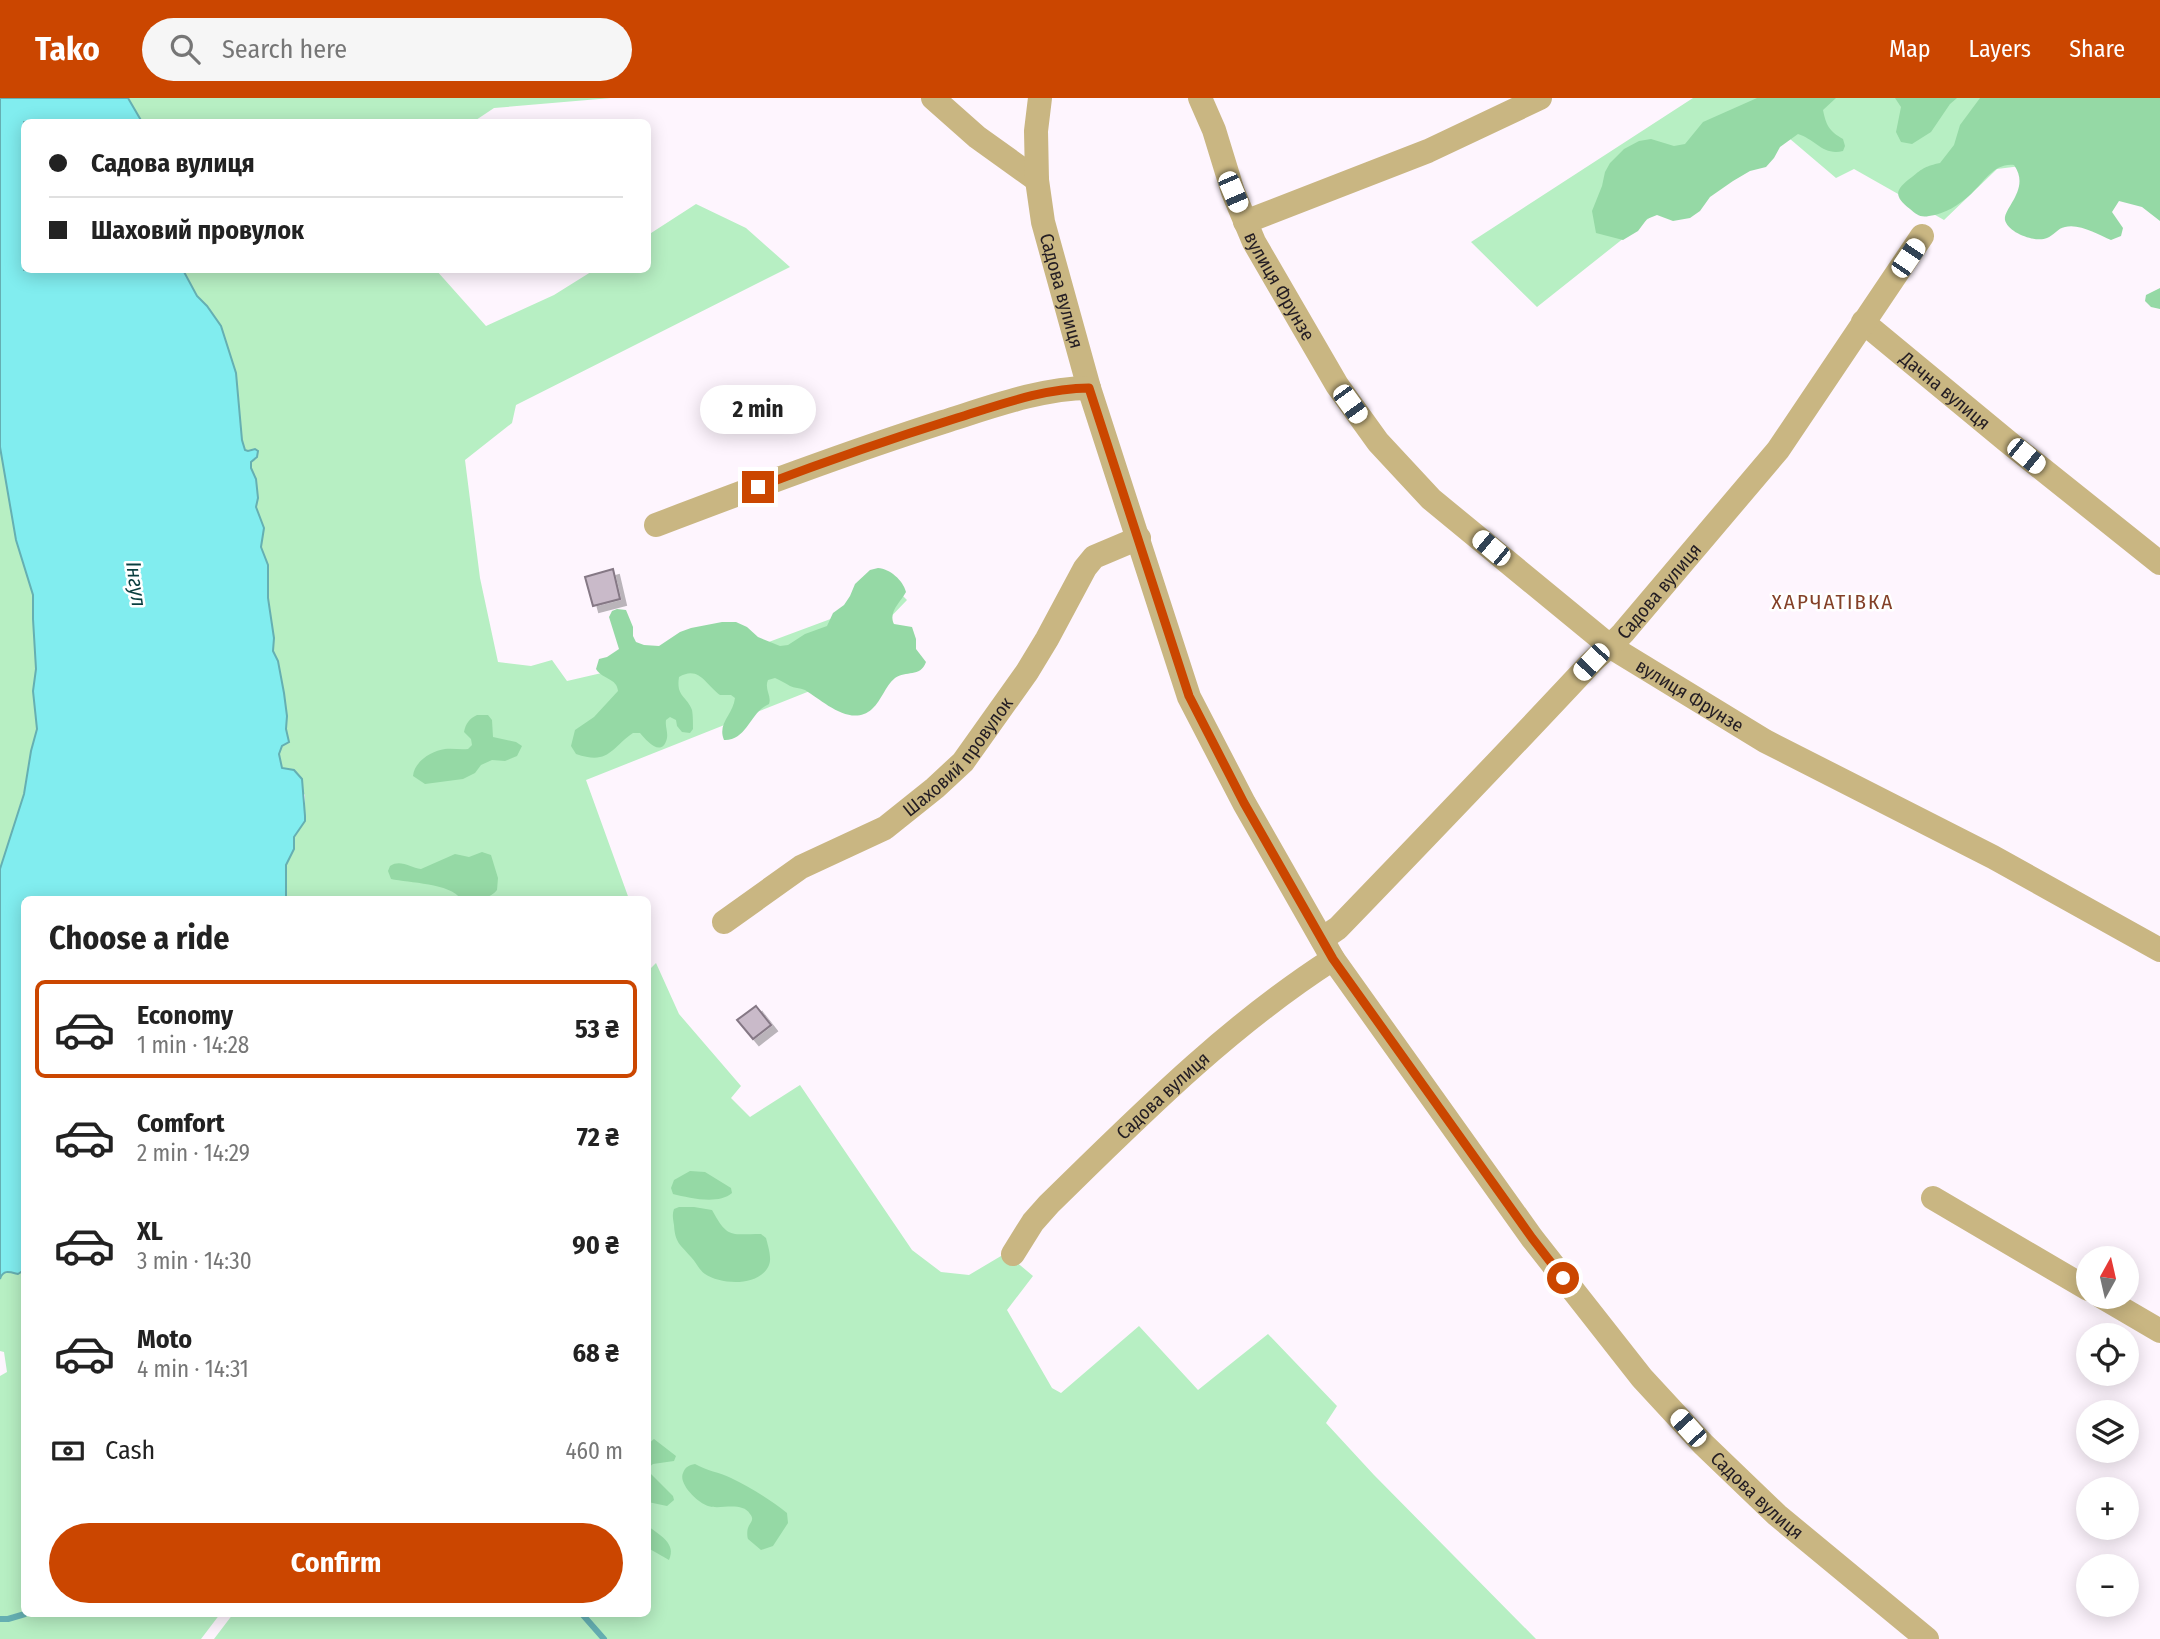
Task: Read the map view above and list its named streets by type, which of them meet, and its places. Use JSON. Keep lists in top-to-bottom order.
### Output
{
  "streets": {
    "street": [
      "вулиця Фрунзе",
      "Садова вулиця",
      "Дачна вулиця",
      "Шаховий провулок"
    ]
  },
  "crossings": [
    ["вулиця Фрунзе", "Садова вулиця"],
    ["Садова вулиця", "Дачна вулиця"],
    ["Садова вулиця", "Шаховий провулок"]
  ],
  "districts": ["ХАРЧАТІВКА"],
  "water": ["Інгул"],
  "north": "top",
  "page": {
    "header": "Tako",
    "search": "Search here",
    "nav": ["Map", "Layers", "Share"],
    "banner": ["Садова вулиця", "Шаховий провулок"],
    "bubble": "2 min",
    "heading": "Choose a ride",
    "list": [
      {
        "name": "Economy",
        "note": "1 min · 14:28",
        "value": "53 ₴"
      },
      {
        "name": "Comfort",
        "note": "2 min · 14:29",
        "value": "72 ₴"
      },
      {
        "name": "XL",
        "note": "3 min · 14:30",
        "value": "90 ₴"
      },
      {
        "name": "Moto",
        "note": "4 min · 14:31",
        "value": "68 ₴"
      }
    ],
    "map_buttons": ["+", "−"],
    "pay": ["Cash", "460 m"],
    "buttons": "Confirm"
  }
}
